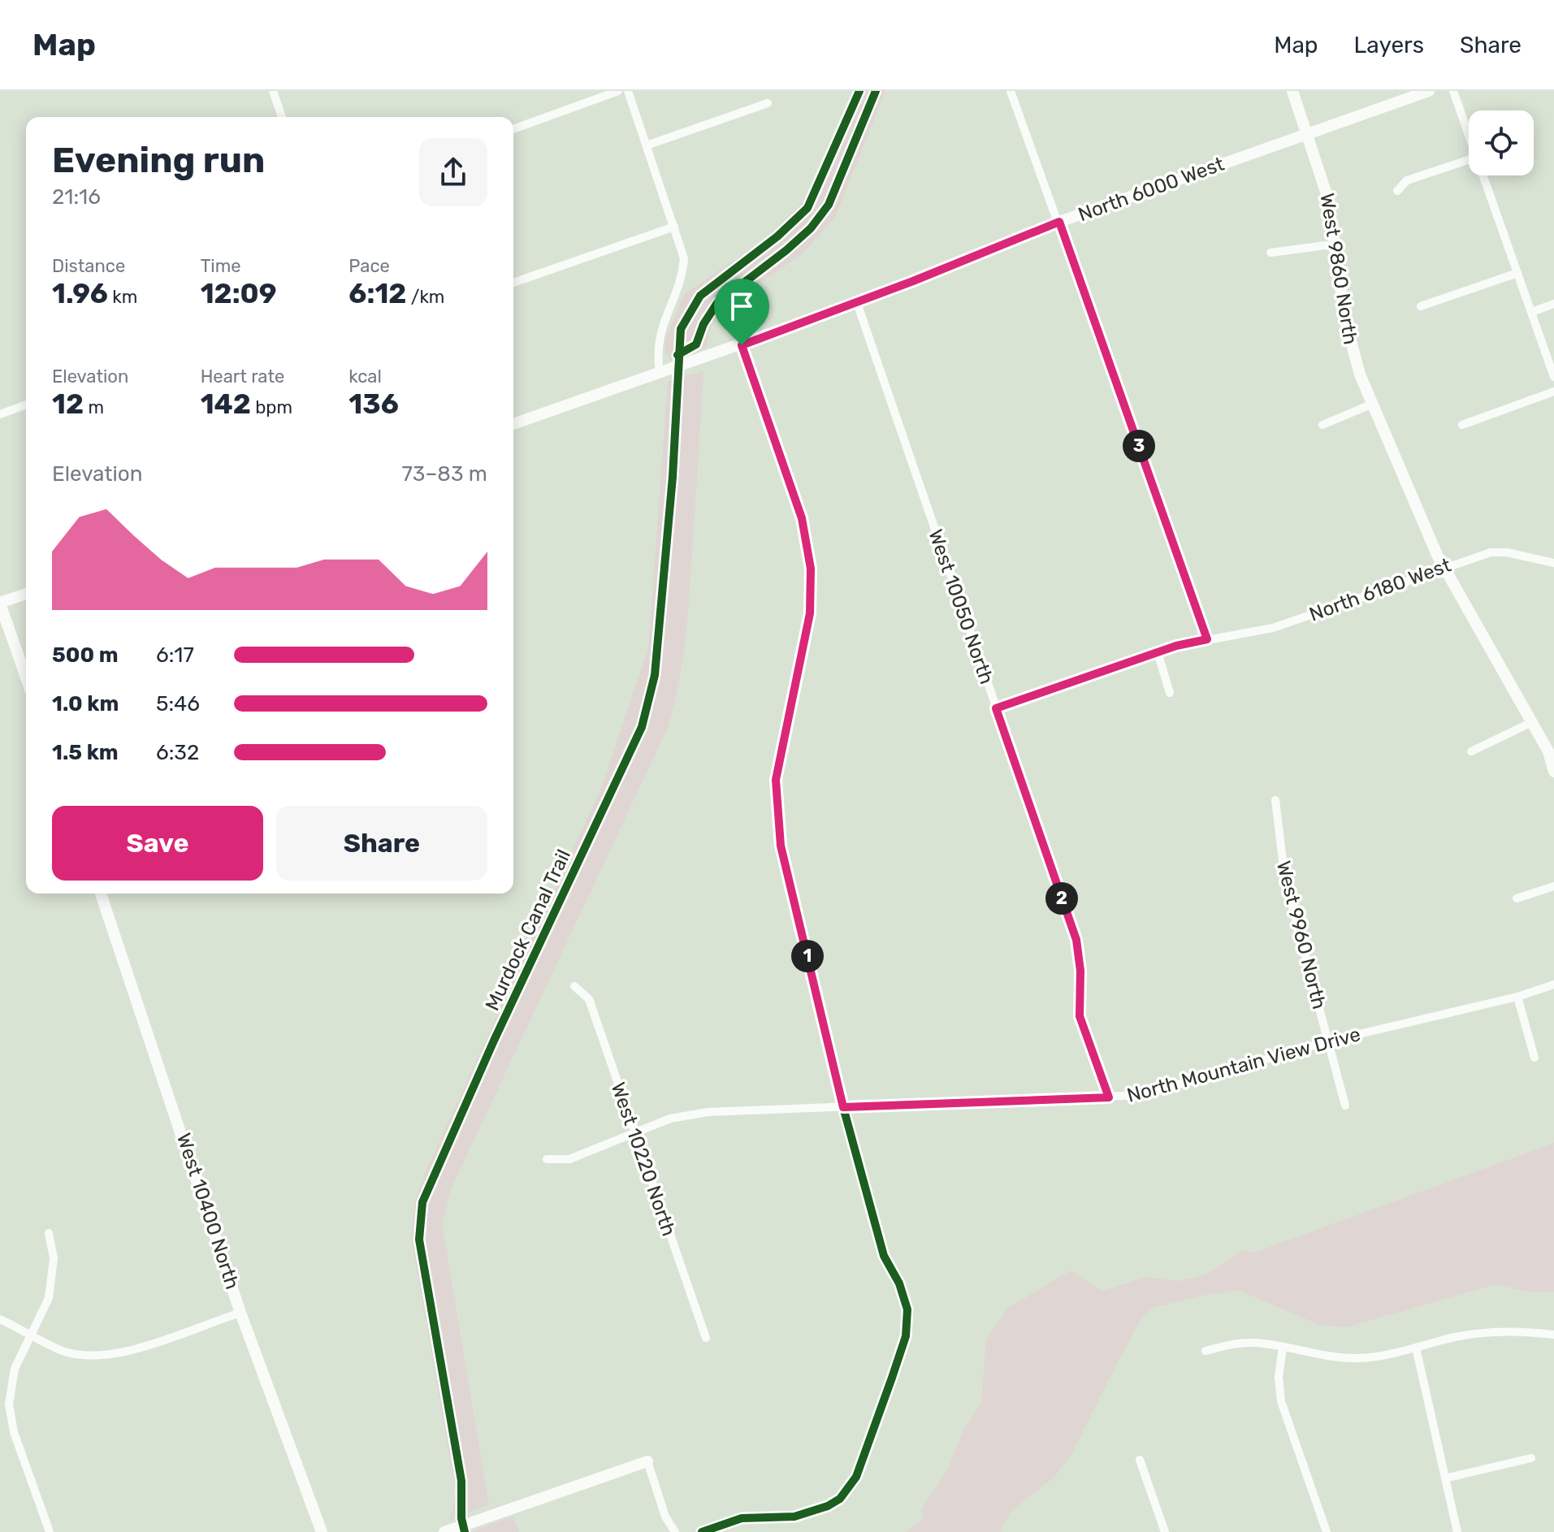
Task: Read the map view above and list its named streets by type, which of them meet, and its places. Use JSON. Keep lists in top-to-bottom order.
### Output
{
  "streets": {
    "street": [
      "North 6000 West",
      "West 9860 North",
      "North 6180 West",
      "West 10050 North",
      "West 9960 North",
      "North Mountain View Drive",
      "West 10220 North",
      "West 10400 North"
    ],
    "cycle path": ["Murdock Canal Trail"]
  },
  "crossings": [
    ["North 6000 West", "West 9860 North"],
    ["North 6000 West", "West 10050 North"],
    ["West 9860 North", "North 6180 West"],
    ["North 6180 West", "West 10050 North"],
    ["West 10050 North", "North Mountain View Drive"],
    ["West 9960 North", "North Mountain View Drive"],
    ["North Mountain View Drive", "West 10220 North"]
  ],
  "page": {
    "header": "Map",
    "nav": ["Map", "Layers", "Share"],
    "heading": ["Evening run", "21:16"],
    "stats": [
      ["Distance", "1.96 km"],
      ["Time", "12:09"],
      ["Pace", "6:12 /km"],
      ["Elevation", "12 m"],
      ["Heart rate", "142 bpm"],
      ["kcal", "136"]
    ],
    "pins": ["3", "2", "1"],
    "chart": ["Elevation", "73–83 m"],
    "list": [
      {
        "name": "500 m",
        "note": "6:17"
      },
      {
        "name": "1.0 km",
        "note": "5:46"
      },
      {
        "name": "1.5 km",
        "note": "6:32"
      }
    ],
    "buttons": ["Save", "Share"]
  }
}
